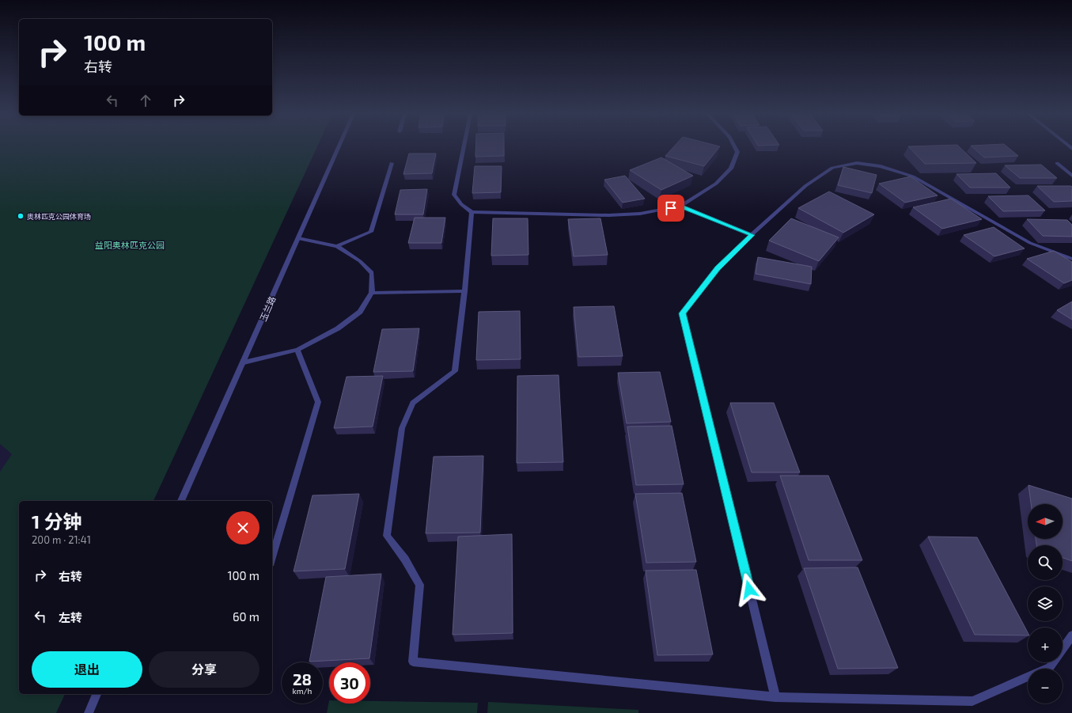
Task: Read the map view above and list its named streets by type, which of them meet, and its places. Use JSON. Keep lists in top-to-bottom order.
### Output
{
  "streets": {
    "street": ["玉兰路"]
  },
  "parks": ["益阳奥林匹克公园"],
  "places": ["奥林匹克公园体育场"],
  "north": "left",
  "page": {
    "turn": ["100 m", "右转"],
    "heading": ["1 分钟", "200 m · 21:41"],
    "map_buttons": ["+", "−"],
    "list": [
      {
        "name": "右转",
        "value": "100 m"
      },
      {
        "name": "左转",
        "value": "60 m"
      }
    ],
    "buttons": ["退出", "分享"],
    "speed": "28 km/h",
    "limit": "30"
  }
}
